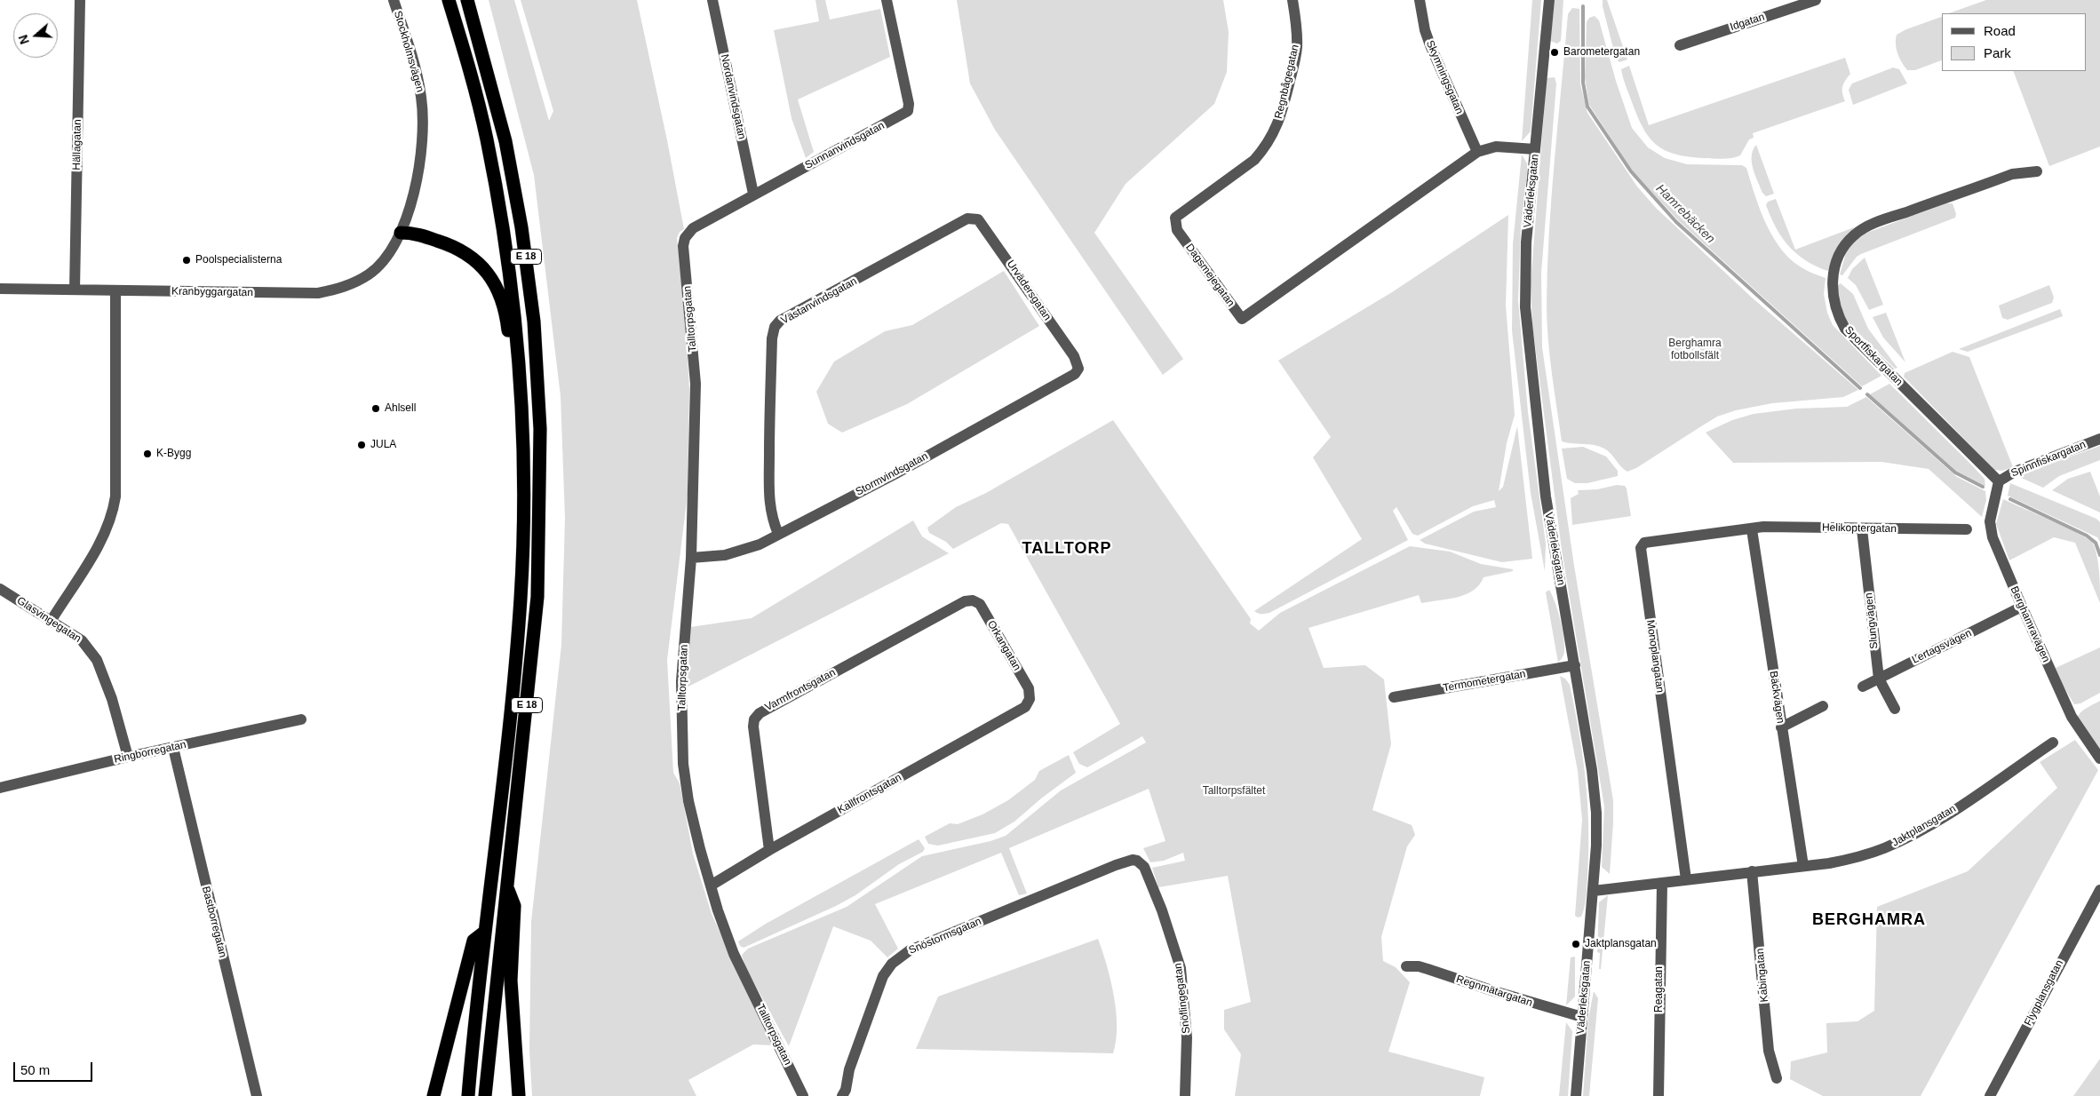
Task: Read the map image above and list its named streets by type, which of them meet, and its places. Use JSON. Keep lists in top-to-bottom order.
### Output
{
  "streets": {
    "highway": ["E 18"],
    "street": [
      "Idgatan",
      "Stockholmsvägen",
      "Skymningsgatan",
      "Regnbågegatan",
      "Nordanvindsgatan",
      "Hällagatan",
      "Sunnanvindsgatan",
      "Väderleksgatan",
      "Dagsmejegatan",
      "Urvädersgatan",
      "Kranbyggargatan",
      "Västanvindsgatan",
      "Talltorpsgatan",
      "Sportfiskargatan",
      "Spinnfiskargatan",
      "Stormvindsgatan",
      "Helikoptergatan",
      "Glasvingegatan",
      "Slungvägen",
      "Berghamravägen",
      "Orkangatan",
      "Lertagsvägen",
      "Monoplangatan",
      "Termometergatan",
      "Varmfrontsgatan",
      "Bäckvägen",
      "Ringborregatan",
      "Kallfrontsgatan",
      "Jaktplansgatan",
      "Bastborregatan",
      "Snöstormsgatan",
      "Kabingatan",
      "Reagatan",
      "Regnmätargatan",
      "Flygplansgatan",
      "Snöflingegatan"
    ]
  },
  "crossings": [
    ["Stockholmsvägen", "E 18"],
    ["Stockholmsvägen", "Kranbyggargatan"],
    ["Skymningsgatan", "Dagsmejegatan"],
    ["Regnbågegatan", "Dagsmejegatan"],
    ["Nordanvindsgatan", "Sunnanvindsgatan"],
    ["Hällagatan", "Kranbyggargatan"],
    ["Sunnanvindsgatan", "Talltorpsgatan"],
    ["Väderleksgatan", "Termometergatan"],
    ["Väderleksgatan", "Jaktplansgatan"],
    ["Väderleksgatan", "Regnmätargatan"],
    ["E 18", "Kranbyggargatan"],
    ["Urvädersgatan", "Västanvindsgatan"],
    ["Urvädersgatan", "Stormvindsgatan"],
    ["Västanvindsgatan", "Stormvindsgatan"],
    ["Talltorpsgatan", "Stormvindsgatan"],
    ["Talltorpsgatan", "Kallfrontsgatan"],
    ["Sportfiskargatan", "Spinnfiskargatan"],
    ["Sportfiskargatan", "Berghamravägen"],
    ["Spinnfiskargatan", "Berghamravägen"],
    ["Helikoptergatan", "Slungvägen"],
    ["Helikoptergatan", "Monoplangatan"],
    ["Helikoptergatan", "Bäckvägen"],
    ["Glasvingegatan", "Ringborregatan"],
    ["Slungvägen", "Lertagsvägen"],
    ["Berghamravägen", "Lertagsvägen"],
    ["Orkangatan", "Varmfrontsgatan"],
    ["Orkangatan", "Kallfrontsgatan"],
    ["Monoplangatan", "Bäckvägen"],
    ["Monoplangatan", "Jaktplansgatan"],
    ["Varmfrontsgatan", "Kallfrontsgatan"],
    ["Bäckvägen", "Jaktplansgatan"],
    ["Ringborregatan", "Bastborregatan"],
    ["Jaktplansgatan", "Kabingatan"],
    ["Jaktplansgatan", "Reagatan"],
    ["Snöstormsgatan", "Snöflingegatan"]
  ],
  "districts": ["TALLTORP", "BERGHAMRA"],
  "water": ["Hamrebäcken"],
  "parks": ["Berghamra fotbollsfält", "Talltorpsfältet"],
  "places": [
    "Barometergatan",
    "Poolspecialisterna",
    "Ahlsell",
    "JULA",
    "K-Bygg",
    "Jaktplansgatan"
  ],
  "legend": ["Road", "Park"],
  "scale_bar": "50 m",
  "north": "left"
}
